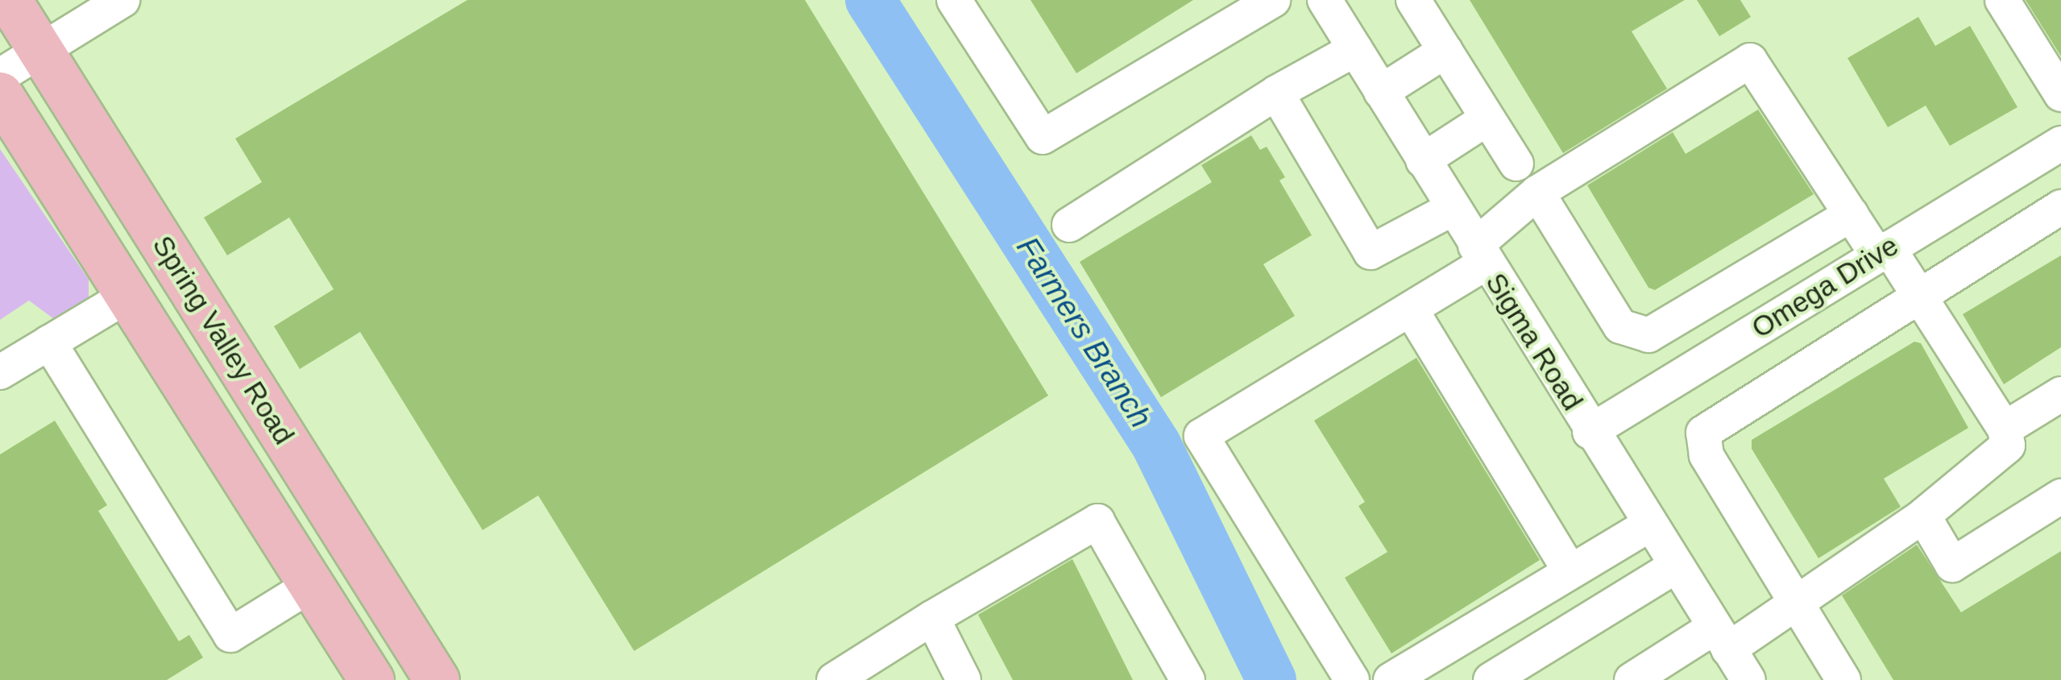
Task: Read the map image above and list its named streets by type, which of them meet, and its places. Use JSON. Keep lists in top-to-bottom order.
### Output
{
  "streets": {
    "main road": ["Spring Valley Road"],
    "street": ["Omega Drive", "Sigma Road"]
  },
  "crossings": [
    ["Omega Drive", "Sigma Road"]
  ],
  "water": ["Farmers Branch"]
}
